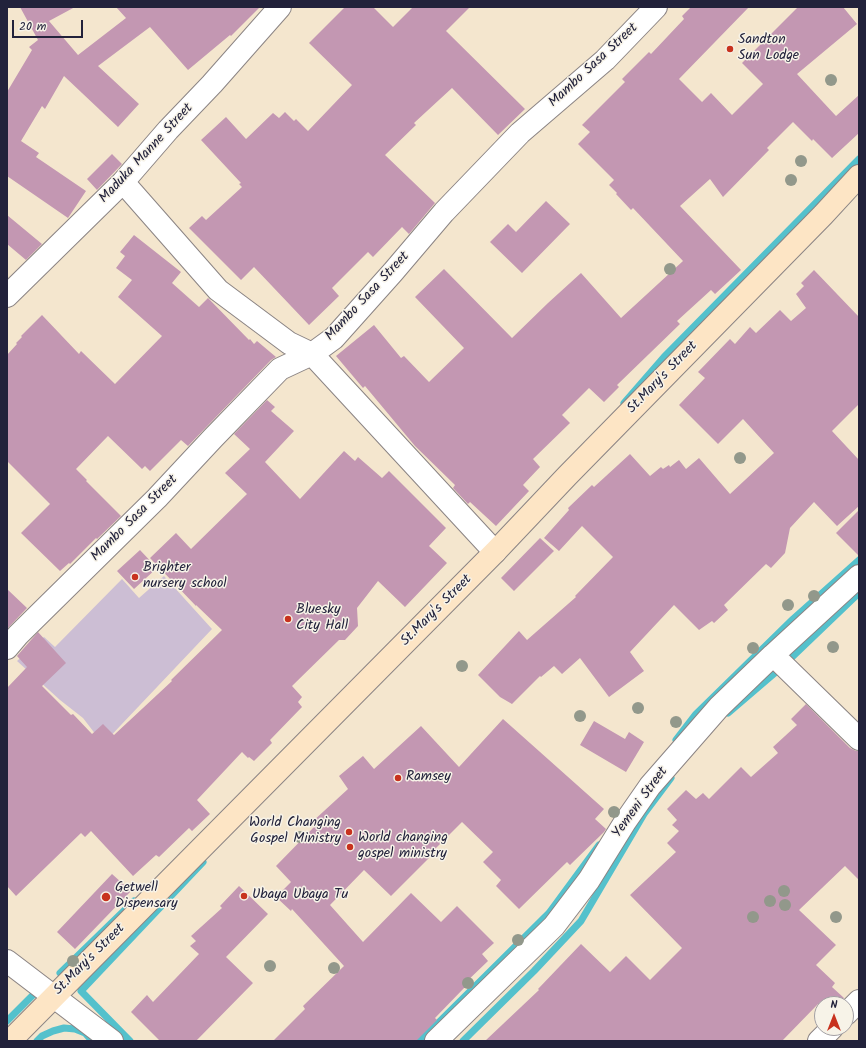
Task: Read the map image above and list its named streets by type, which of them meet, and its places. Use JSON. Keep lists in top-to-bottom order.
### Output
{
  "streets": {
    "street": [
      "Mambo Sasa Street",
      "Maduka Manne Street",
      "St.Mary's Street",
      "Yemeni Street"
    ]
  },
  "places": [
    "Sandton Sun Lodge",
    "Brighter nursery school",
    "Bluesky City Hall",
    "Ramsey",
    "World Changing Gospel Ministry",
    "World changing gospel ministry",
    "Ubaya Ubaya Tu",
    "Getwell Dispensary"
  ],
  "scale_bar": "20 m",
  "north": "top"
}
